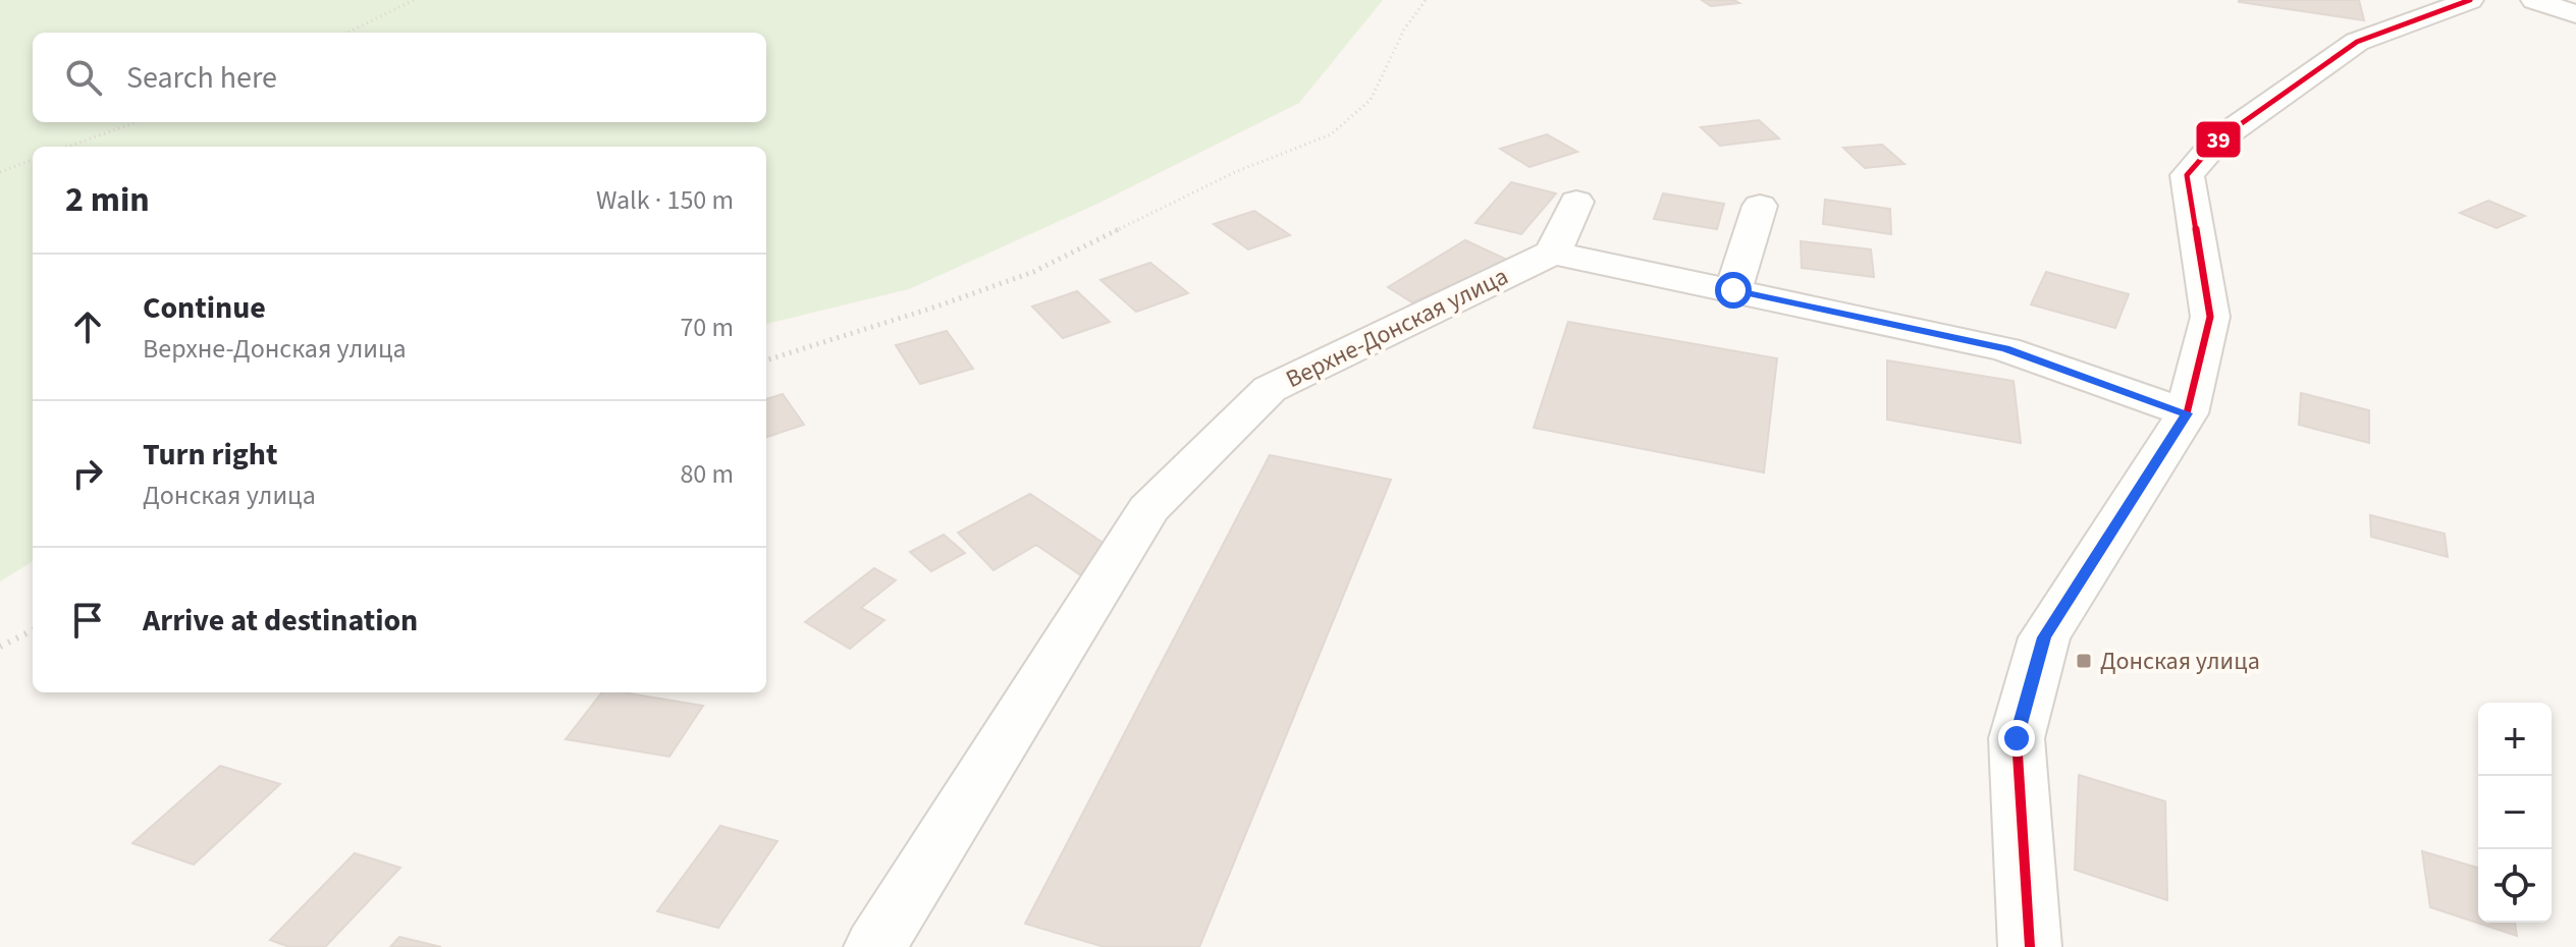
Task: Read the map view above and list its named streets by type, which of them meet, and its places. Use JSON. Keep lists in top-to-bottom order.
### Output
{
  "streets": {
    "street": ["Верхне-Донская улица"]
  },
  "places": {
    "transit": ["Донская улица"]
  },
  "lines": ["transit line 39"],
  "page": {
    "search": "Search here",
    "heading": ["2 min", "Walk · 150 m"],
    "list": [
      ["Continue", "Верхне-Донская улица", "70 m"],
      ["Turn right", "Донская улица", "80 m"],
      "Arrive at destination"
    ],
    "map_buttons": ["+", "−"]
  }
}
